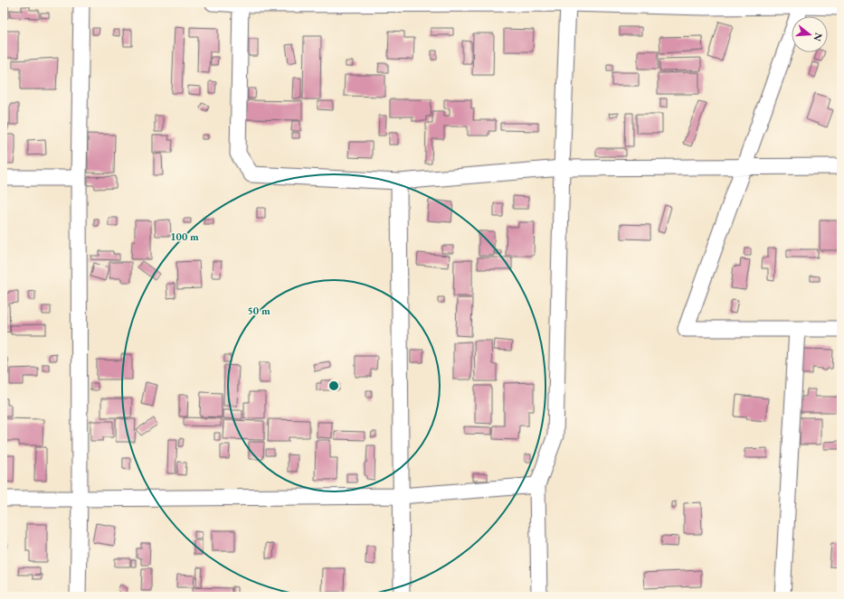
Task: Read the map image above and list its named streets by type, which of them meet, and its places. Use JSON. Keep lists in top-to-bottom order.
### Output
{
  "north": "right",
  "rings": ["100 m", "50 m"]
}
